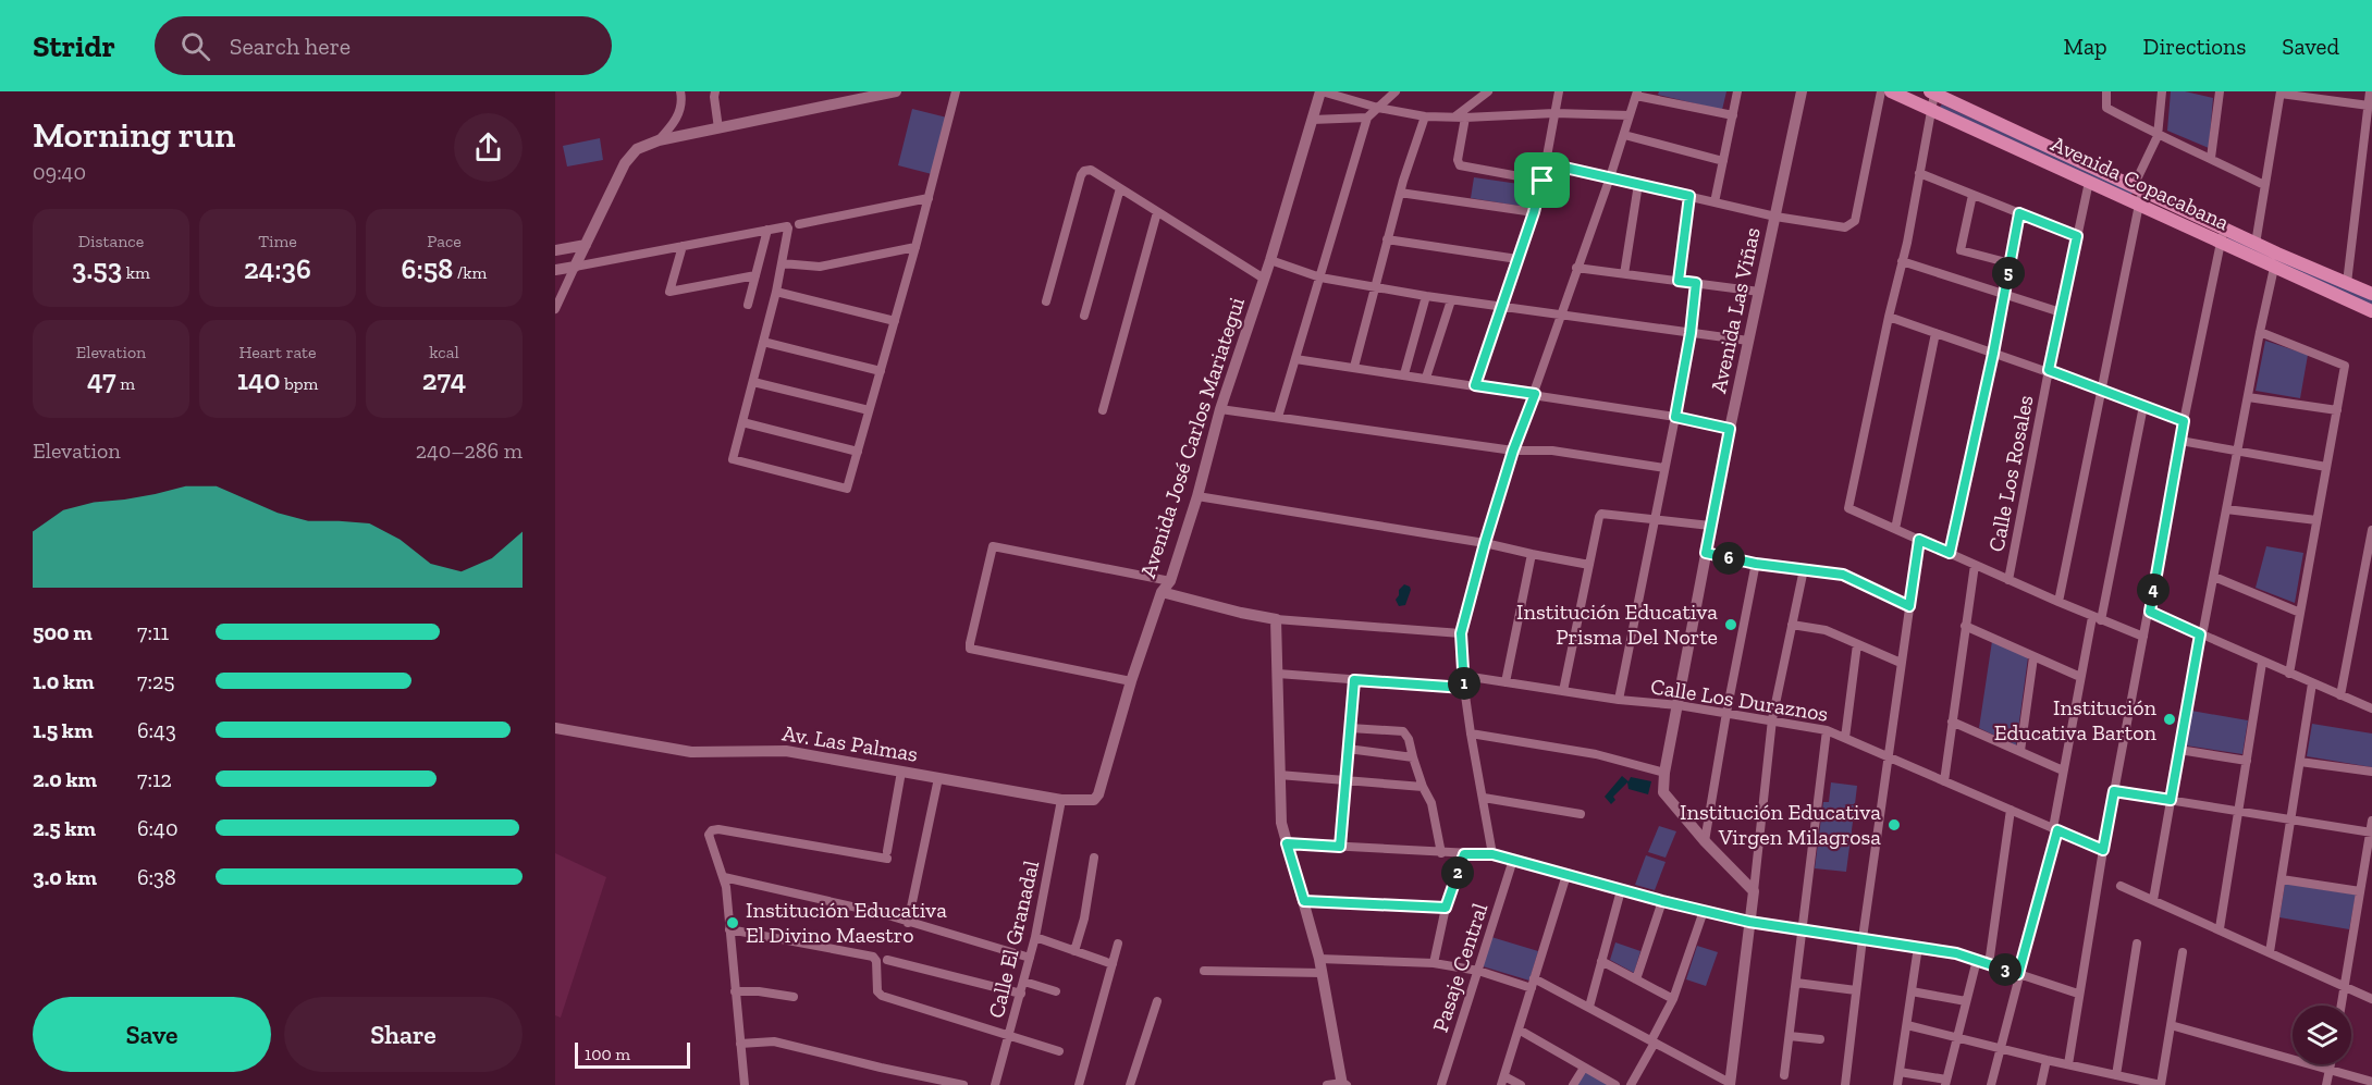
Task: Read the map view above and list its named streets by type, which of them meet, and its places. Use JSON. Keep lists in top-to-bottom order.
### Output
{
  "streets": {
    "main road": ["Avenida Copacabana"],
    "street": [
      "Avenida Las Viñas",
      "Avenida José Carlos Mariategui",
      "Calle Los Rosales",
      "Calle Los Duraznos",
      "Av. Las Palmas",
      "Calle El Granadal",
      "Pasaje Central"
    ]
  },
  "crossings": [
    ["Avenida Copacabana", "Calle Los Rosales"],
    ["Avenida Las Viñas", "Calle Los Duraznos"],
    ["Avenida José Carlos Mariategui", "Av. Las Palmas"],
    ["Av. Las Palmas", "Calle El Granadal"]
  ],
  "places": [
    "Institución Educativa Prisma Del Norte",
    "Institución Educativa Barton",
    "Institución Educativa Virgen Milagrosa",
    "Institución Educativa El Divino Maestro"
  ],
  "scale_bar": "100 m",
  "page": {
    "header": "Stridr",
    "search": "Search here",
    "nav": ["Map", "Directions", "Saved"],
    "heading": ["Morning run", "09:40"],
    "stats": [
      ["Distance", "3.53 km"],
      ["Time", "24:36"],
      ["Pace", "6:58 /km"],
      ["Elevation", "47 m"],
      ["Heart rate", "140 bpm"],
      ["kcal", "274"]
    ],
    "pins": [
      "5",
      "6",
      "4",
      "1",
      "2",
      "3"
    ],
    "chart": ["Elevation", "240–286 m"],
    "list": [
      {
        "name": "500 m",
        "note": "7:11"
      },
      {
        "name": "1.0 km",
        "note": "7:25"
      },
      {
        "name": "1.5 km",
        "note": "6:43"
      },
      {
        "name": "2.0 km",
        "note": "7:12"
      },
      {
        "name": "2.5 km",
        "note": "6:40"
      },
      {
        "name": "3.0 km",
        "note": "6:38"
      }
    ],
    "buttons": ["Save", "Share"],
    "scale": "100 m"
  }
}
